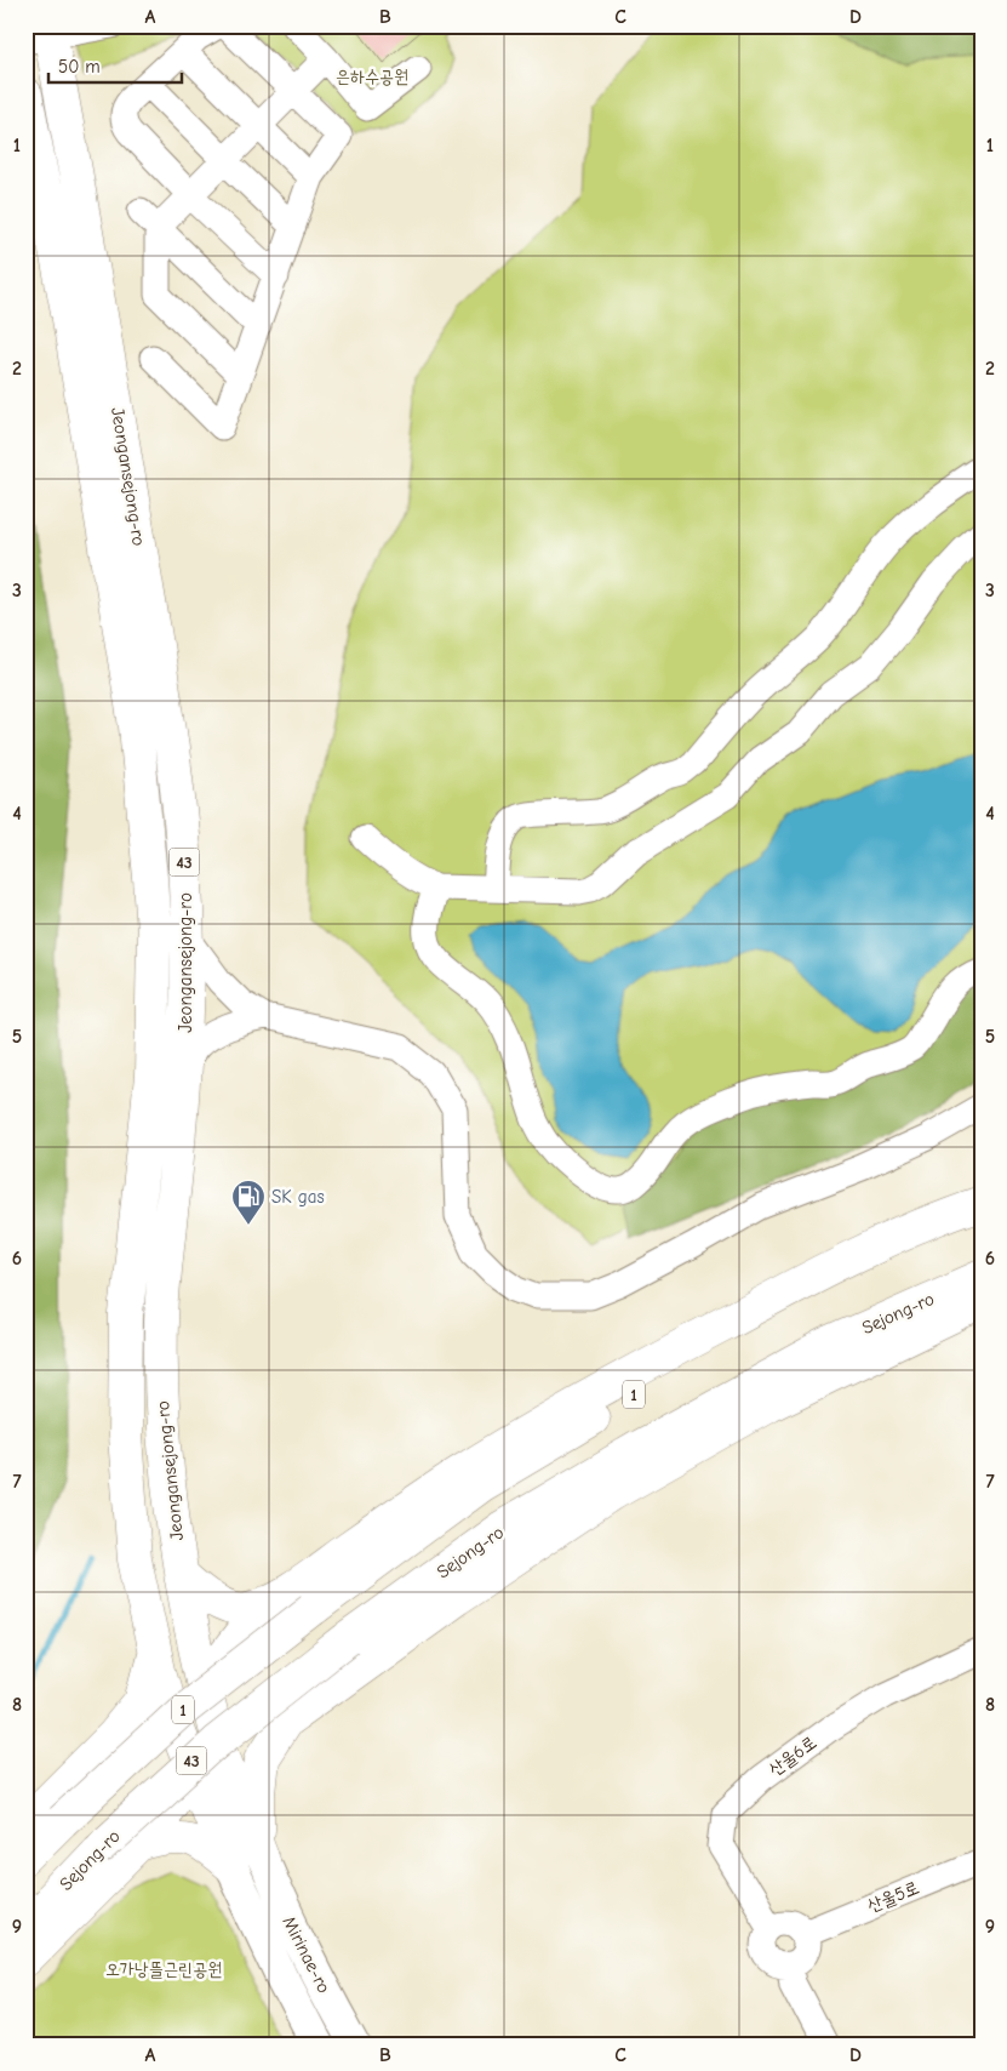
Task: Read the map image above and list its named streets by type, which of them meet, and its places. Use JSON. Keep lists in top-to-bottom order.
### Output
{
  "streets": {
    "highway": [
      "Jeongansejong-ro",
      "43",
      "Sejong-ro",
      "1"
    ],
    "main road": ["Mirinae-ro"],
    "street": ["산울6로", "산울5로"]
  },
  "crossings": [
    ["Jeongansejong-ro", "Mirinae-ro"],
    ["산울6로", "산울5로"]
  ],
  "parks": ["은하수공원", "오가낭뜰근린공원"],
  "places": {
    "fuel station": ["SK gas"]
  },
  "scale_bar": "50 m",
  "grid": {
    "columns": [
      "A",
      "B",
      "C",
      "D"
    ],
    "rows": [
      "1",
      "2",
      "3",
      "4",
      "5",
      "6",
      "7",
      "8",
      "9"
    ]
  }
}
